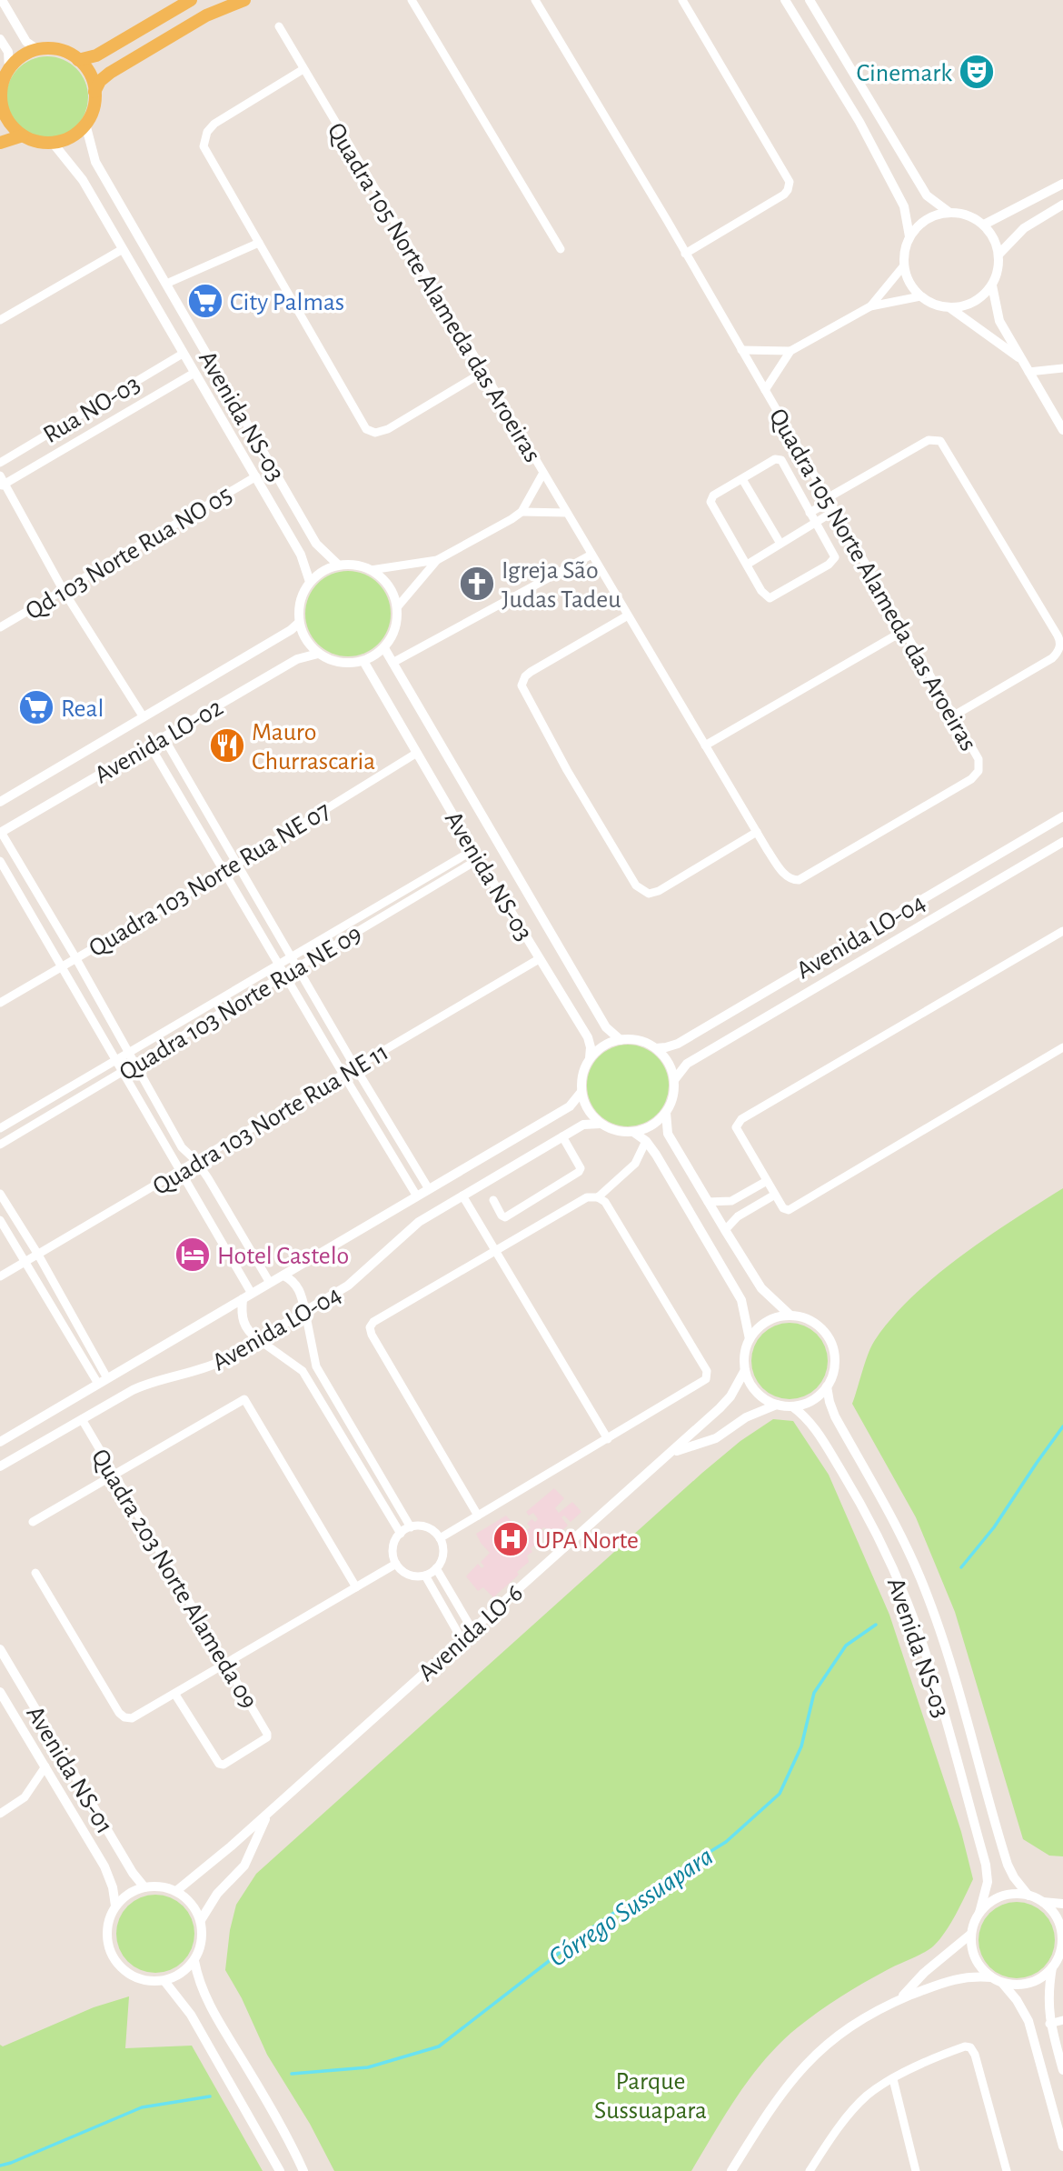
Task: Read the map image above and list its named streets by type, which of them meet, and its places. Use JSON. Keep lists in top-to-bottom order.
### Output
{
  "streets": {
    "street": [
      "Quadra 105 Norte Alameda das Aroeiras",
      "Rua NO-03",
      "Avenida NS-03",
      "Qd 103 Norte Rua NO 05",
      "Avenida LO-02",
      "Quadra 103 Norte Rua NE 07",
      "Avenida LO-04",
      "Quadra 103 Norte Rua NE 09",
      "Quadra 103 Norte Rua NE 11",
      "Quadra 203 Norte Alameda 09",
      "Avenida LO-6",
      "Avenida NS-01"
    ]
  },
  "crossings": [
    ["Rua NO-03", "Avenida NS-03"],
    ["Avenida NS-03", "Qd 103 Norte Rua NO 05"],
    ["Avenida NS-03", "Avenida LO-02"],
    ["Avenida NS-03", "Quadra 103 Norte Rua NE 07"],
    ["Avenida NS-03", "Avenida LO-04"],
    ["Avenida NS-03", "Quadra 103 Norte Rua NE 09"],
    ["Avenida NS-03", "Quadra 103 Norte Rua NE 11"],
    ["Avenida NS-03", "Avenida LO-6"],
    ["Avenida LO-04", "Quadra 203 Norte Alameda 09"],
    ["Avenida LO-6", "Avenida NS-01"]
  ],
  "water": ["Córrego Sussuapara"],
  "parks": ["Parque Sussuapara"],
  "places": {
    "theatre": ["Cinemark"],
    "supermarket": ["City Palmas", "Real"],
    "church": ["Igreja São Judas Tadeu"],
    "restaurant": ["Mauro Churrascaria"],
    "hotel": ["Hotel Castelo"],
    "hospital": ["UPA Norte"]
  }
}
